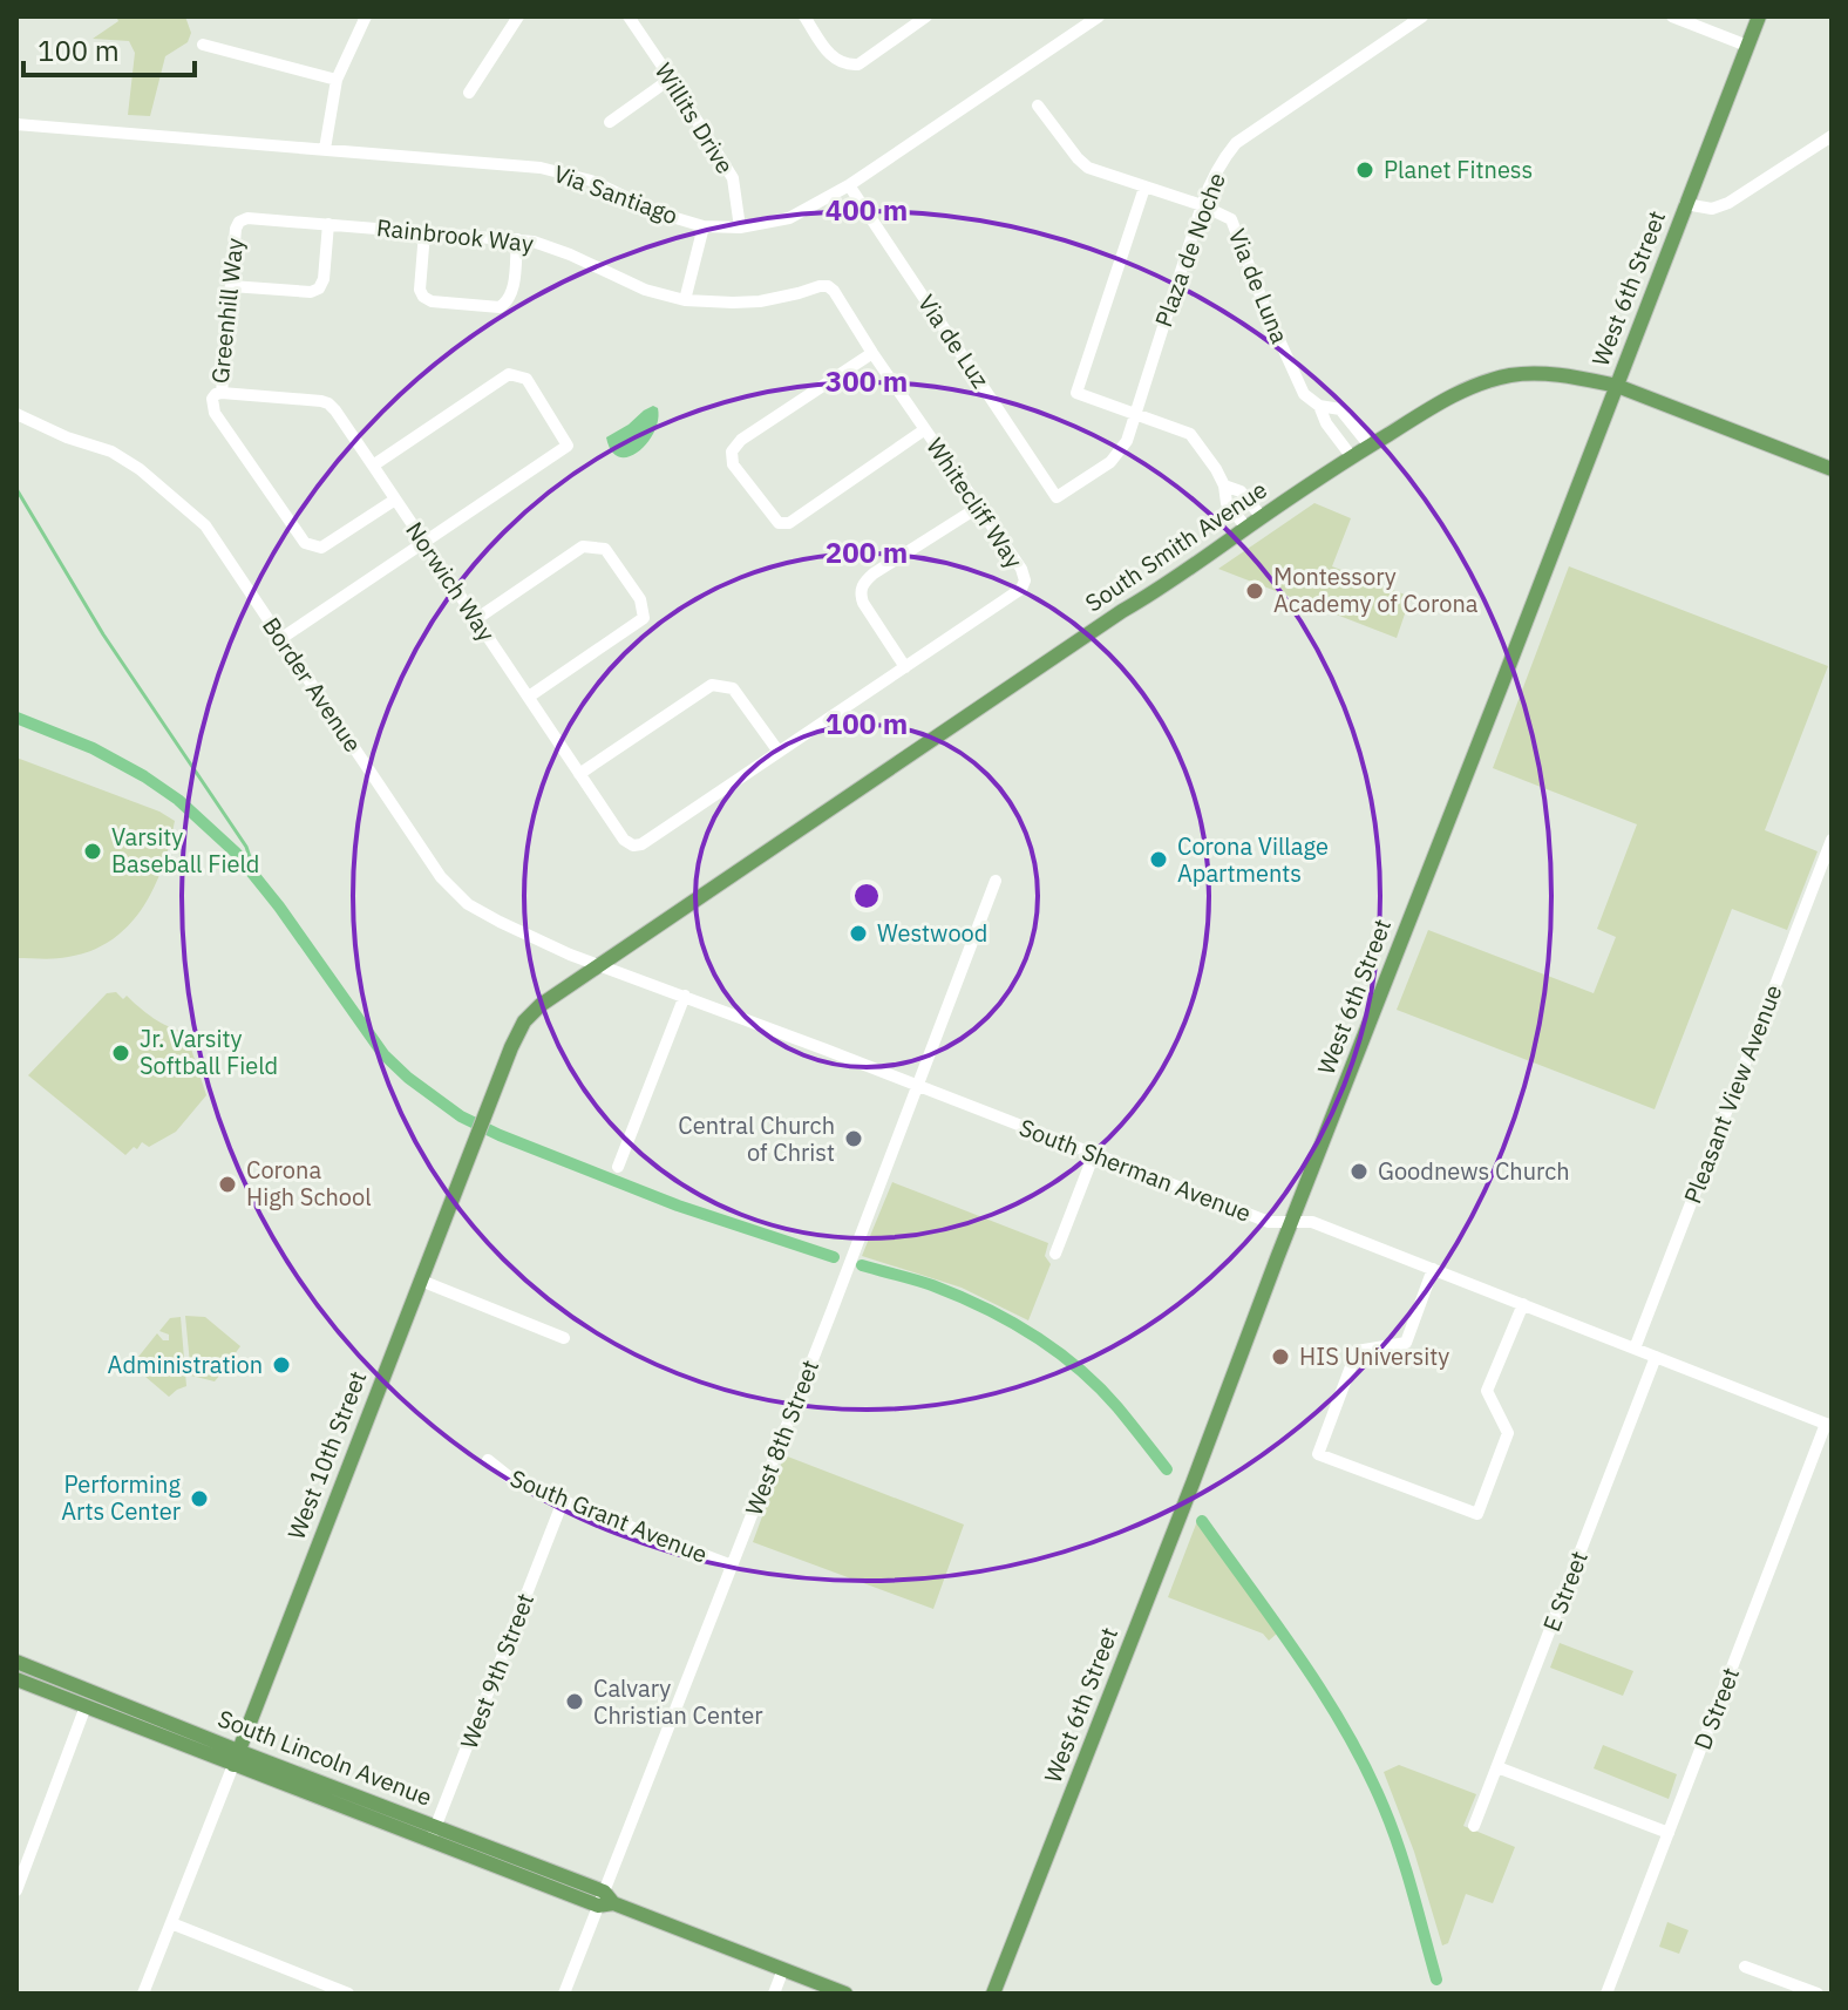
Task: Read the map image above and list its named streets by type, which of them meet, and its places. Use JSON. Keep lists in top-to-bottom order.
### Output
{
  "streets": {
    "main road": [
      "West 6th Street",
      "South Smith Avenue",
      "West 10th Street",
      "South Lincoln Avenue"
    ],
    "street": [
      "Willits Drive",
      "Via Santiago",
      "Rainbrook Way",
      "Plaza de Noche",
      "Via de Luna",
      "Greenhill Way",
      "Via de Luz",
      "Whitecliff Way",
      "Norwich Way",
      "Border Avenue",
      "Pleasant View Avenue",
      "South Sherman Avenue",
      "West 8th Street",
      "South Grant Avenue",
      "E Street",
      "West 9th Street",
      "D Street"
    ]
  },
  "crossings": [
    ["Willits Drive", "Via Santiago"],
    ["Via Santiago", "Via de Luz"],
    ["Rainbrook Way", "Greenhill Way"],
    ["Rainbrook Way", "Whitecliff Way"],
    ["Plaza de Noche", "Via de Luna"],
    ["Plaza de Noche", "Via de Luz"],
    ["Via de Luna", "South Smith Avenue"],
    ["West 6th Street", "South Smith Avenue"],
    ["West 6th Street", "South Sherman Avenue"],
    ["Greenhill Way", "Norwich Way"],
    ["South Smith Avenue", "Border Avenue"],
    ["South Smith Avenue", "South Sherman Avenue"],
    ["South Smith Avenue", "West 10th Street"],
    ["Border Avenue", "South Sherman Avenue"],
    ["Border Avenue", "West 10th Street"],
    ["Pleasant View Avenue", "South Sherman Avenue"],
    ["South Sherman Avenue", "West 8th Street"],
    ["South Sherman Avenue", "West 10th Street"],
    ["South Sherman Avenue", "E Street"],
    ["South Sherman Avenue", "D Street"],
    ["West 8th Street", "South Grant Avenue"],
    ["West 8th Street", "South Lincoln Avenue"],
    ["West 10th Street", "South Lincoln Avenue"],
    ["South Grant Avenue", "West 9th Street"],
    ["West 9th Street", "South Lincoln Avenue"]
  ],
  "places": [
    "Planet Fitness",
    "Montessory Academy of Corona",
    "Varsity Baseball Field",
    "Corona Village Apartments",
    "Westwood",
    "Jr. Varsity Softball Field",
    "Central Church of Christ",
    "Goodnews Church",
    "Corona High School",
    "HIS University",
    "Administration",
    "Performing Arts Center",
    "Calvary Christian Center"
  ],
  "scale_bar": "100 m",
  "rings": [
    "400 m",
    "300 m",
    "200 m",
    "100 m"
  ]
}
